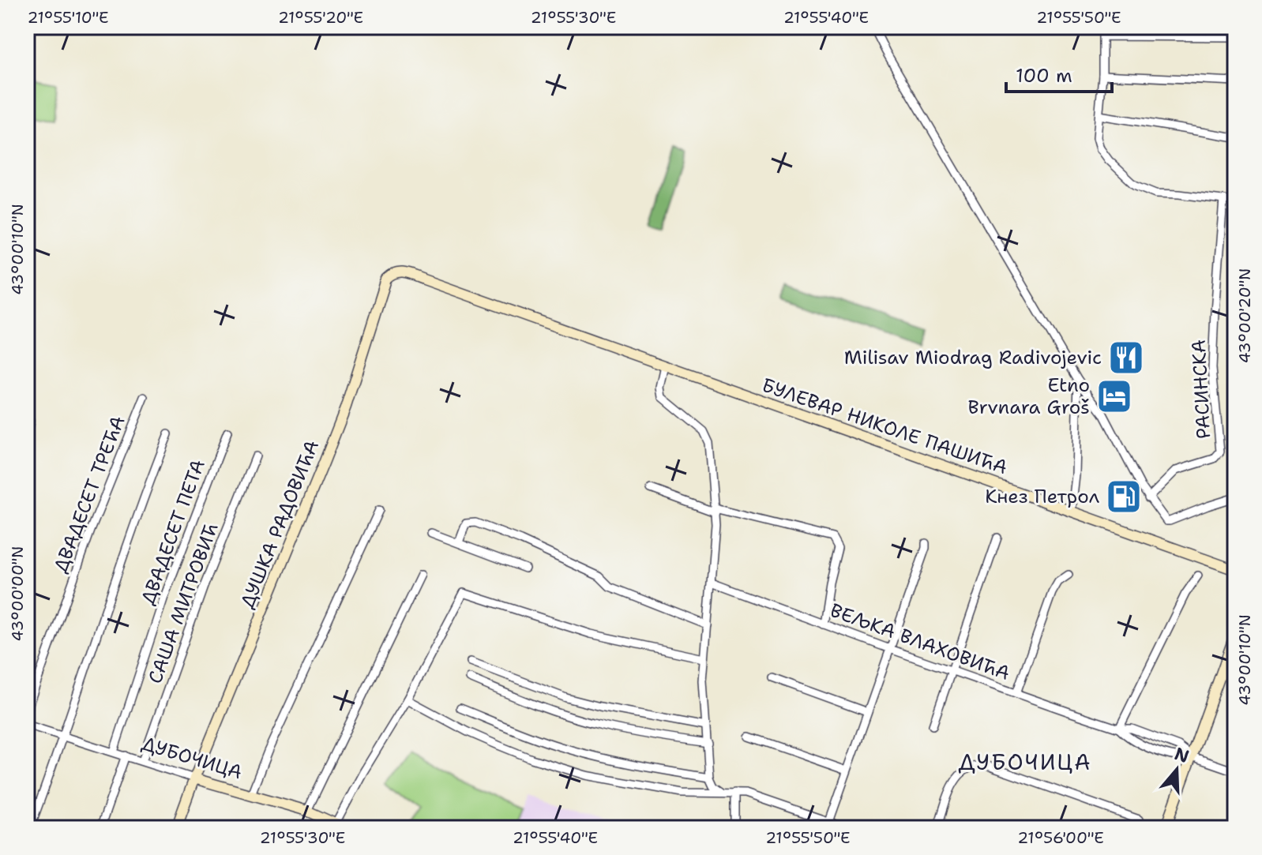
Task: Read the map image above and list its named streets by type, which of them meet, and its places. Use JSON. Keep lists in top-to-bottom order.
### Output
{
  "streets": {
    "street": [
      "РАСИНСКА",
      "БУЛЕВАР НИКОЛЕ ПАШИЋА",
      "ДВАДЕСЕТ ТРЕЋА",
      "ДУШКА РАДОВИЋА",
      "ДВАДЕСЕТ ПЕТА",
      "САША МИТРОВИЋ",
      "ВЕЉКА ВЛАХОВИЋА",
      "ДУБОЧИЦА"
    ]
  },
  "crossings": [
    ["БУЛЕВАР НИКОЛЕ ПАШИЋА", "ДУШКА РАДОВИЋА"],
    ["ДУШКА РАДОВИЋА", "ДУБОЧИЦА"],
    ["ДВАДЕСЕТ ПЕТА", "ДУБОЧИЦА"],
    ["САША МИТРОВИЋ", "ДУБОЧИЦА"]
  ],
  "districts": ["ДУБОЧИЦА"],
  "places": {
    "restaurant": ["Milisav Miodrag Radivojevic"],
    "hotel": ["Etno Brvnara Groš"],
    "fuel station": ["Кнез Петрол"]
  },
  "scale_bar": "100 m",
  "north": "top",
  "coordinates": [
    "21°55'10\"E",
    "21°55'20\"E",
    "21°55'30\"E",
    "21°55'40\"E",
    "21°55'50\"E",
    "43°00'10\"N",
    "43°00'20\"N",
    "43°00'00\"N",
    "21°56'00\"E"
  ]
}
